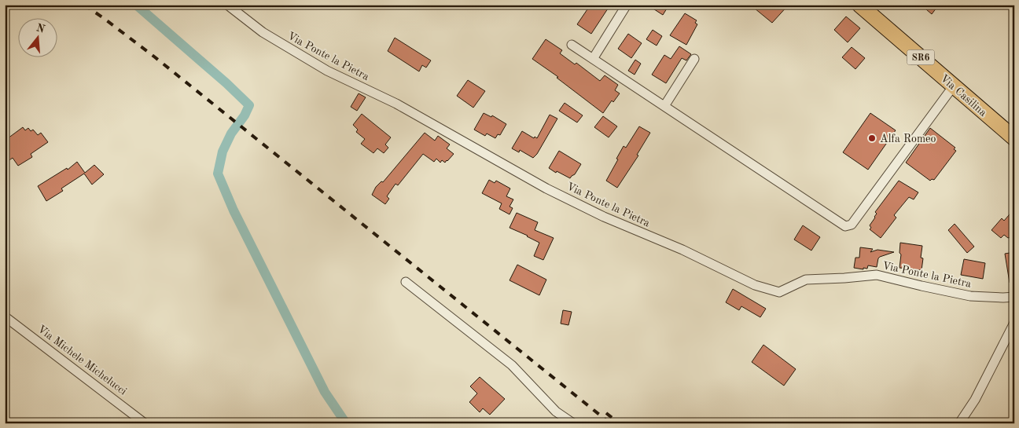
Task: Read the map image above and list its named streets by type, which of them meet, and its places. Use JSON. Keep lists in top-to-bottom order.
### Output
{
  "streets": {
    "main road": ["SR6", "Via Casilina"],
    "street": ["Via Ponte la Pietra", "Via Michele Michelucci"]
  },
  "places": ["Alfa Romeo"],
  "north": "top"
}
